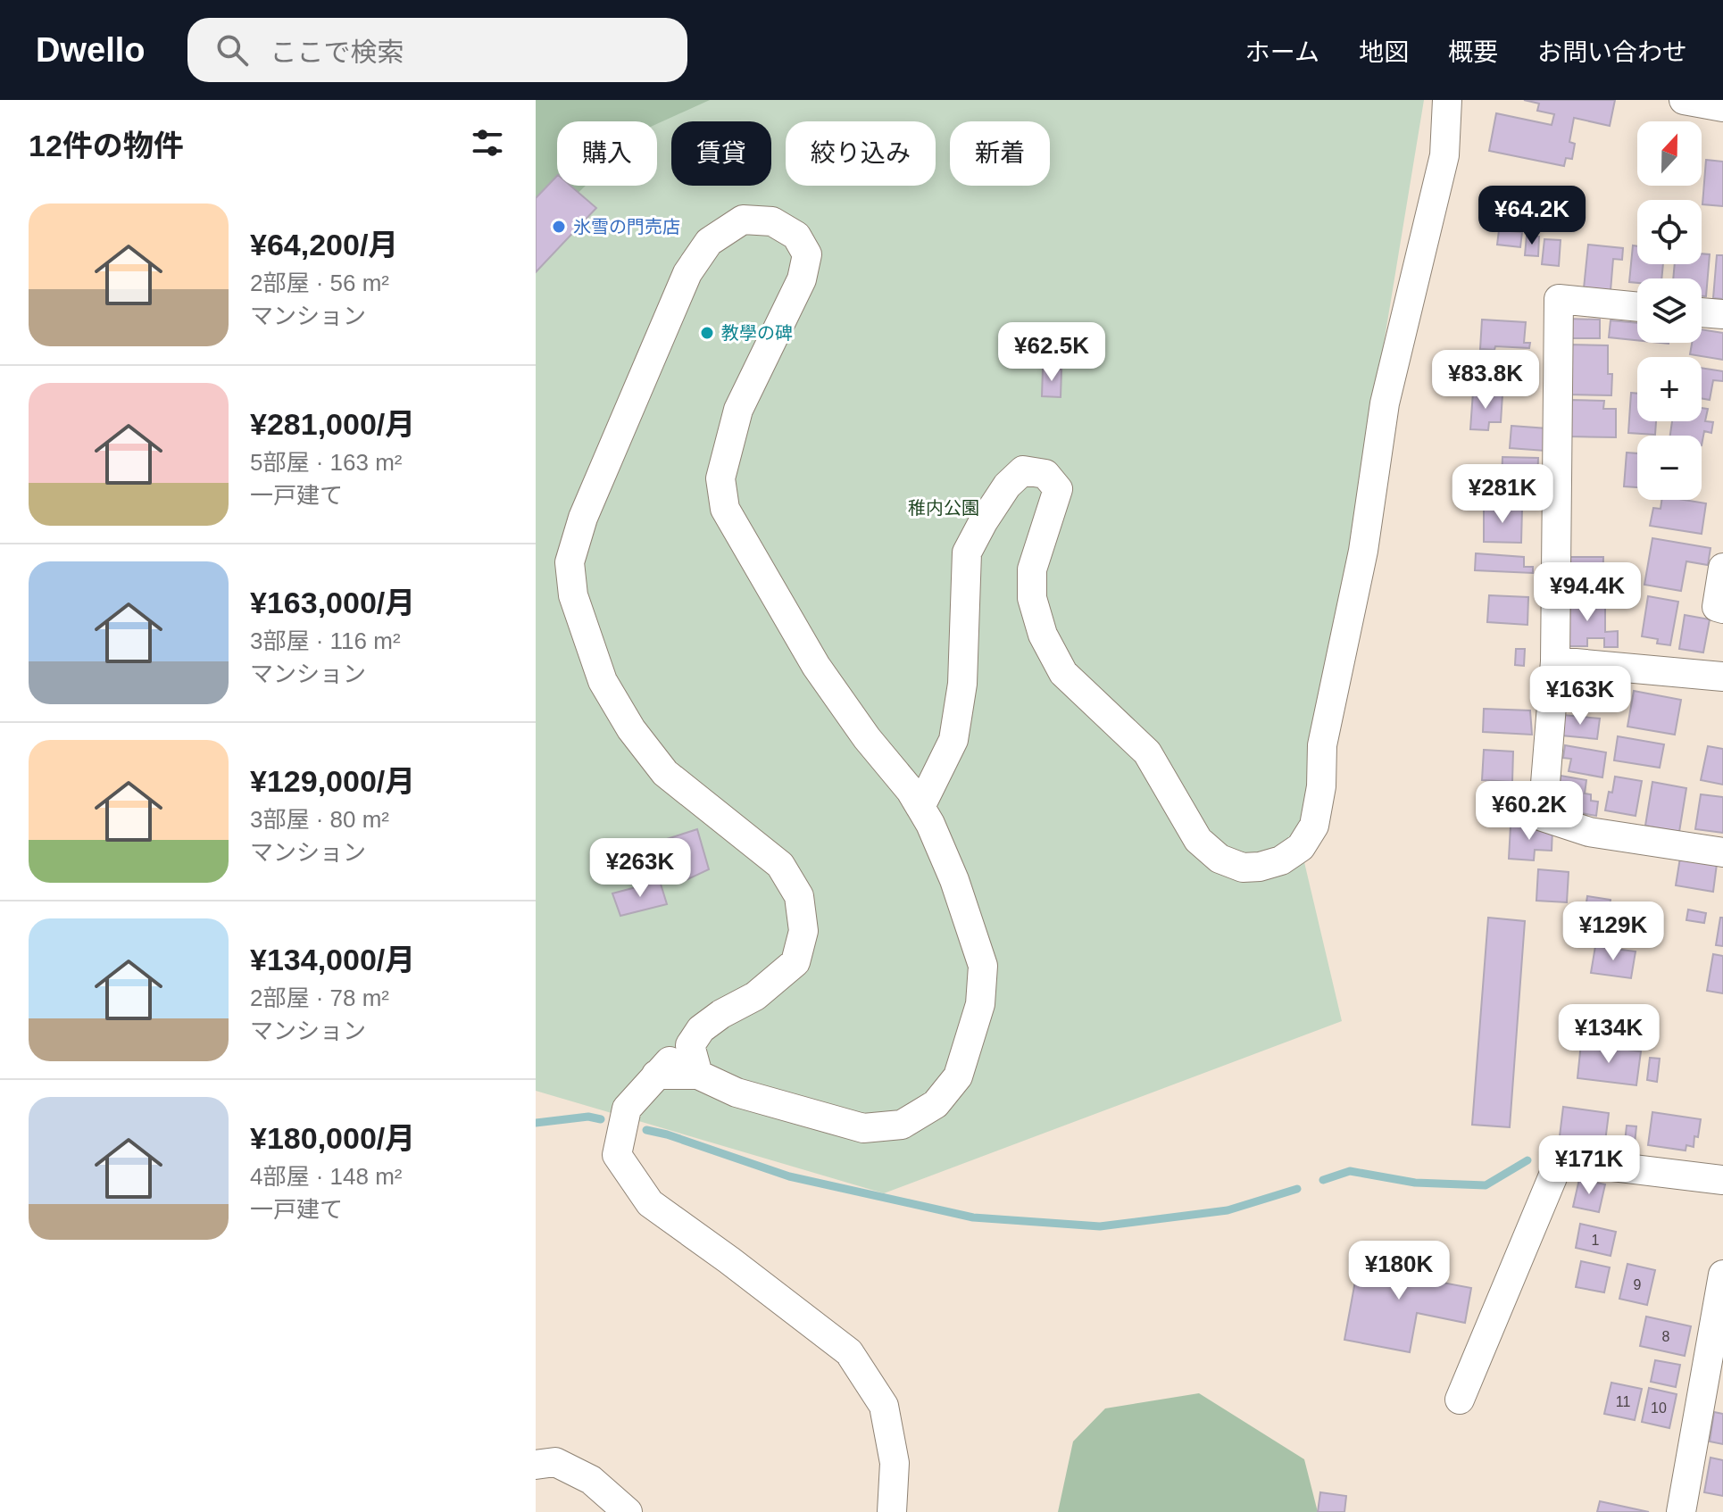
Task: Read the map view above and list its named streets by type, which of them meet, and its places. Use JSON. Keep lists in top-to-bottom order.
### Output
{
  "parks": ["稚内公園"],
  "places": ["氷雪の門売店", "教學の碑"],
  "house_numbers": [
    "1",
    "9",
    "8",
    "11",
    "10"
  ],
  "north": "top",
  "page": {
    "header": "Dwello",
    "search": "ここで検索",
    "nav": [
      "ホーム",
      "地図",
      "概要",
      "お問い合わせ"
    ],
    "heading": "12件の物件",
    "map_buttons": ["+", "−"],
    "chip": [
      "購入",
      "賃貸",
      "絞り込み",
      "新着"
    ],
    "list": [
      {
        "name": "¥64,200/月",
        "note": "2部屋 · 56 m² · マンション"
      },
      {
        "name": "¥281,000/月",
        "note": "5部屋 · 163 m² · 一戸建て"
      },
      {
        "name": "¥163,000/月",
        "note": "3部屋 · 116 m² · マンション"
      },
      {
        "name": "¥129,000/月",
        "note": "3部屋 · 80 m² · マンション"
      },
      {
        "name": "¥134,000/月",
        "note": "2部屋 · 78 m² · マンション"
      },
      {
        "name": "¥180,000/月",
        "note": "4部屋 · 148 m² · 一戸建て"
      }
    ],
    "price": [
      "¥64.2K",
      "¥62.5K",
      "¥83.8K",
      "¥281K",
      "¥94.4K",
      "¥163K",
      "¥60.2K",
      "¥263K",
      "¥129K",
      "¥134K",
      "¥171K",
      "¥180K"
    ]
  }
}
